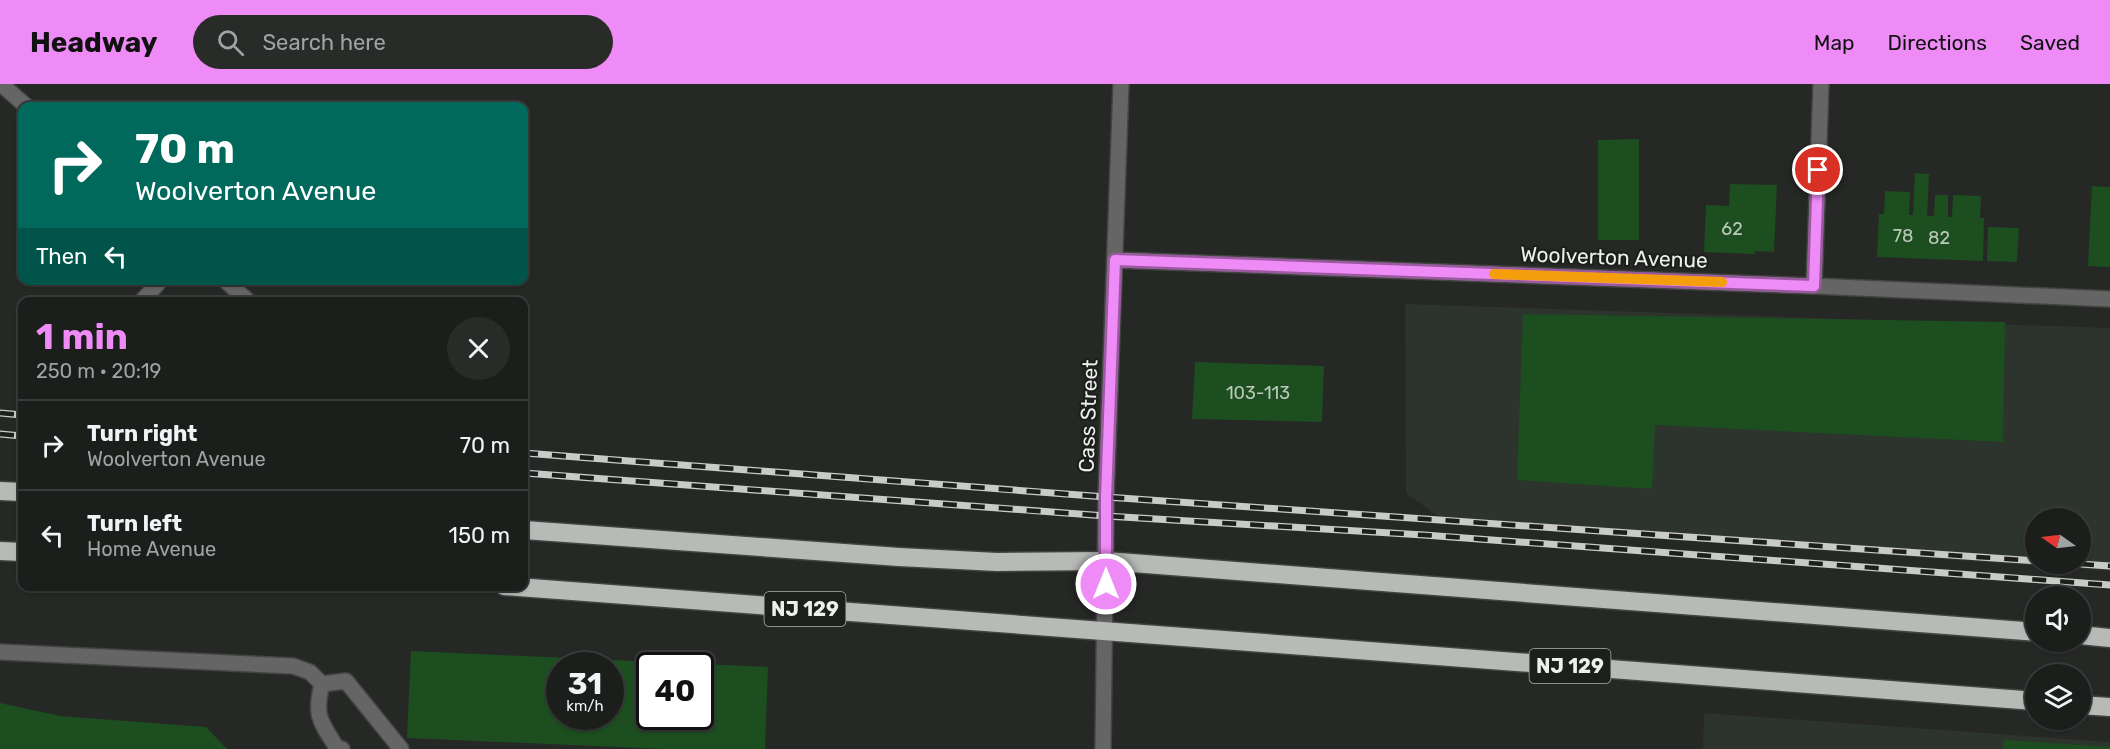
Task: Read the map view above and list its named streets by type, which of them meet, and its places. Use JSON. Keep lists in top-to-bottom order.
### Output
{
  "streets": {
    "highway": ["NJ 129"],
    "street": ["Woolverton Avenue", "Cass Street"]
  },
  "crossings": [
    ["Woolverton Avenue", "Cass Street"],
    ["Cass Street", "NJ 129"]
  ],
  "house_numbers": [
    "62",
    "78",
    "82",
    "103-113"
  ],
  "north": "left",
  "page": {
    "header": "Headway",
    "search": "Search here",
    "nav": ["Map", "Directions", "Saved"],
    "turn": ["70 m", "Woolverton Avenue"],
    "then": "Then",
    "heading": ["1 min", "250 m · 20:19"],
    "list": [
      {
        "name": "Turn right",
        "note": "Woolverton Avenue",
        "value": "70 m"
      },
      {
        "name": "Turn left",
        "note": "Home Avenue",
        "value": "150 m"
      }
    ],
    "speed": "31 km/h",
    "limit": "40"
  }
}
